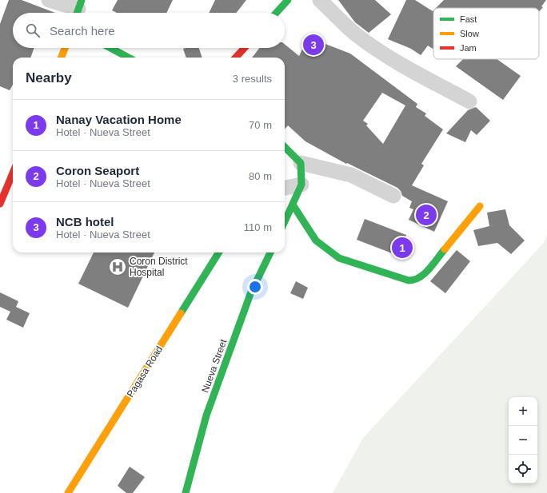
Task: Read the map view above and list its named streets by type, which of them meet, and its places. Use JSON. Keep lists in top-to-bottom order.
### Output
{
  "streets": {
    "street": ["Nueva Street", "Pagasa Road"]
  },
  "places": {
    "hospital": ["Coron District Hospital"]
  },
  "legend": ["Fast", "Slow", "Jam"],
  "page": {
    "search": "Search here",
    "pins": ["3", "2", "1"],
    "heading": ["Nearby", "3 results"],
    "list": [
      {
        "mark": "1",
        "name": "Nanay Vacation Home",
        "note": "Hotel · Nueva Street",
        "value": "70 m"
      },
      {
        "mark": "2",
        "name": "Coron Seaport",
        "note": "Hotel · Nueva Street",
        "value": "80 m"
      },
      {
        "mark": "3",
        "name": "NCB hotel",
        "note": "Hotel · Nueva Street",
        "value": "110 m"
      }
    ],
    "map_buttons": ["+", "−"]
  }
}
